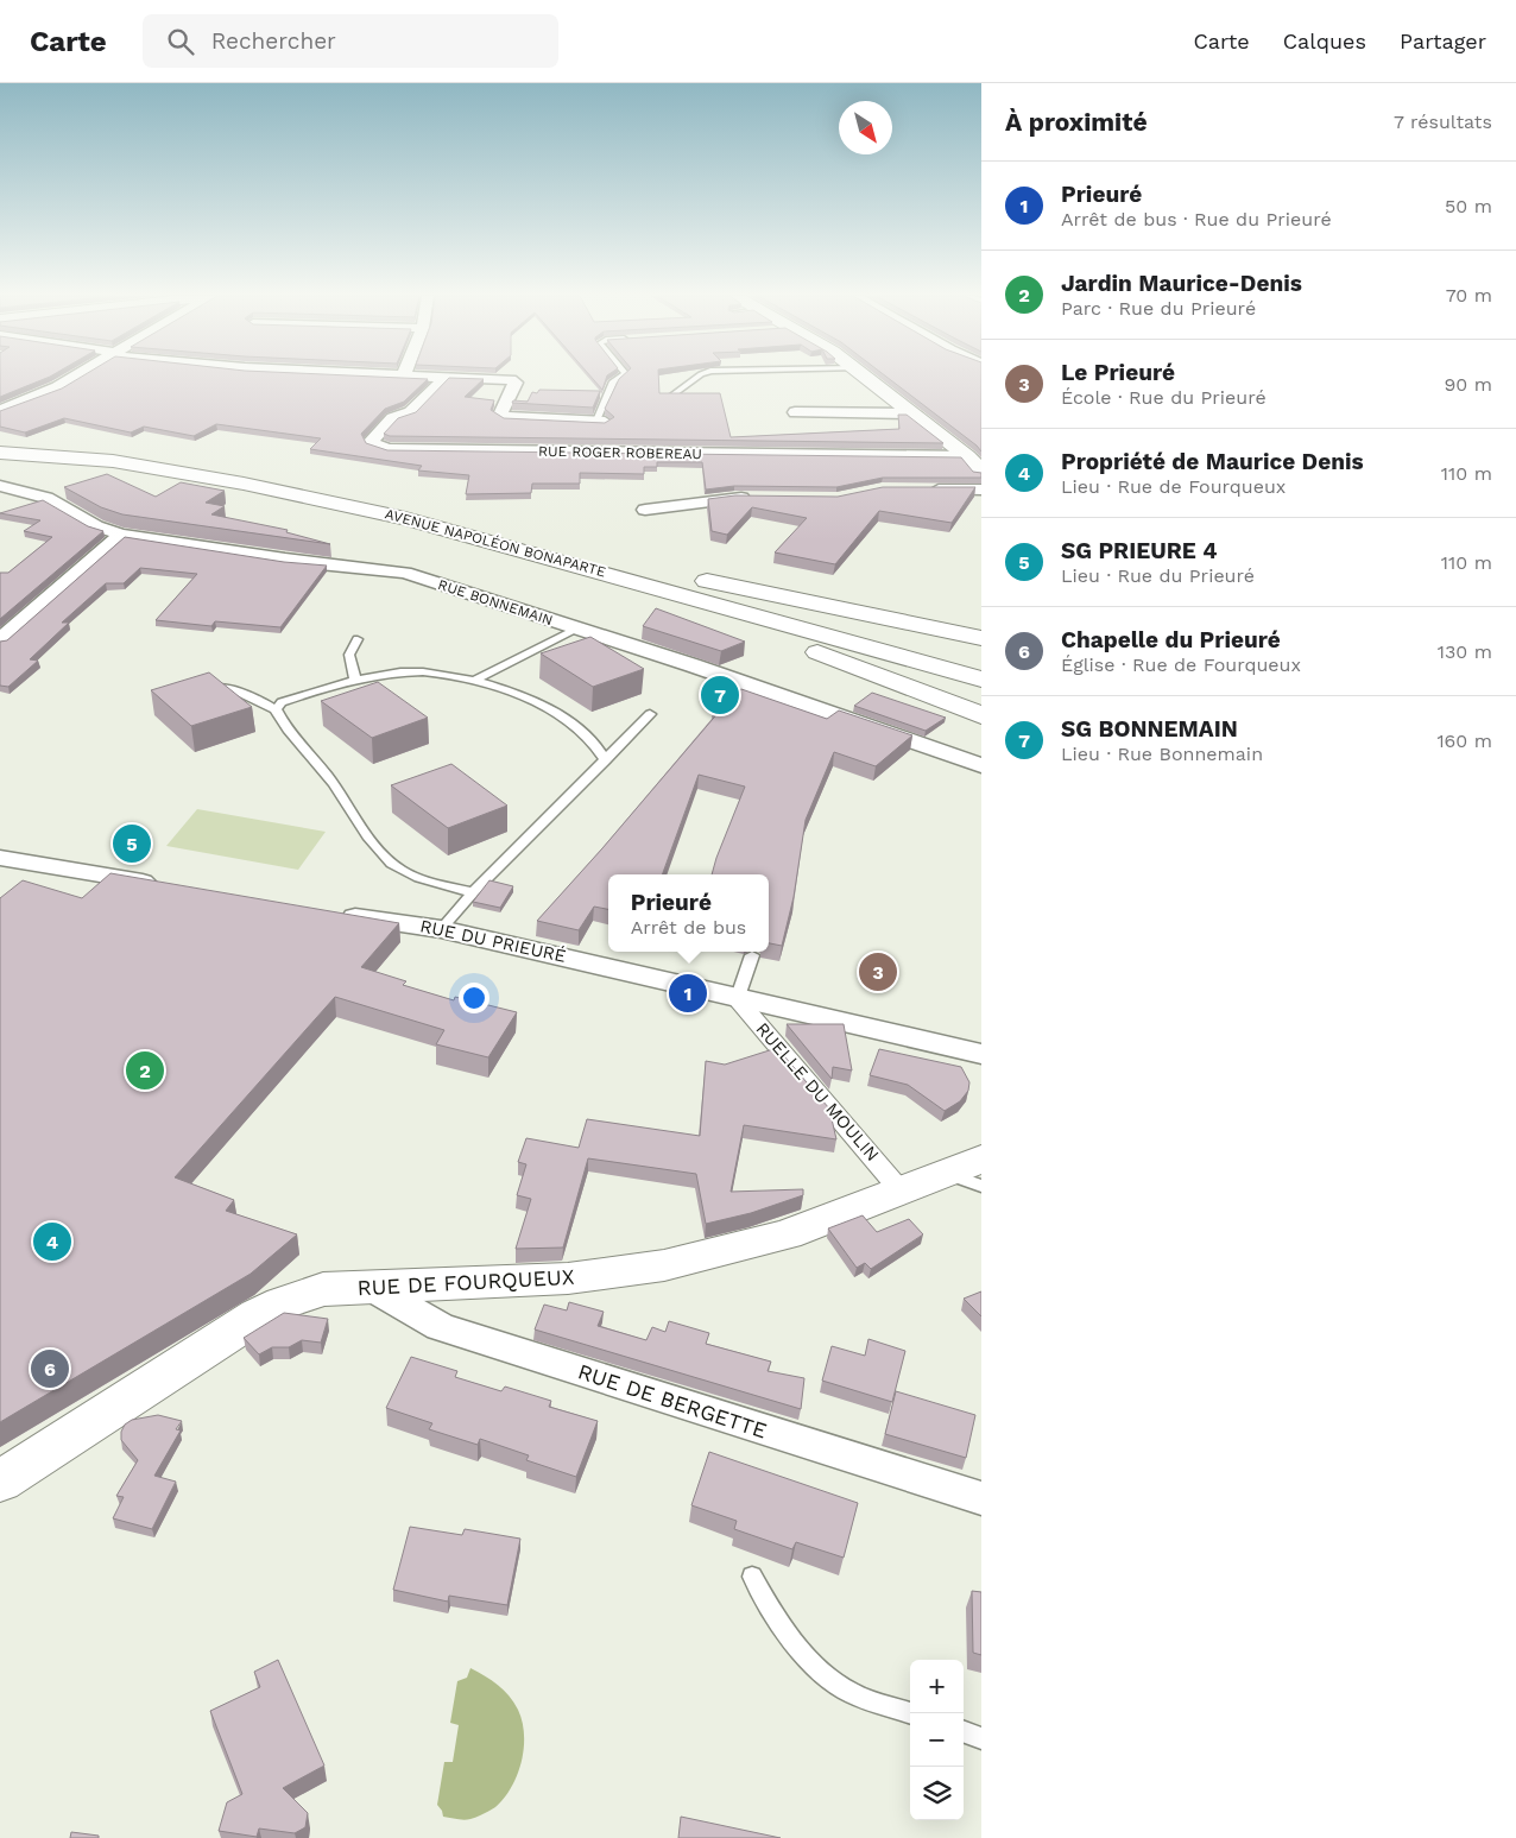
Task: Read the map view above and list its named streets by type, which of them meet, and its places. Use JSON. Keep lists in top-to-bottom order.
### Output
{
  "streets": {
    "main road": ["AVENUE NAPOLÉON BONAPARTE", "RUE DE FOURQUEUX"],
    "street": [
      "RUE ROGER ROBEREAU",
      "RUE BONNEMAIN",
      "RUE DU PRIEURÉ",
      "RUELLE DU MOULIN",
      "RUE DE BERGETTE"
    ]
  },
  "crossings": [
    ["RUE DU PRIEURÉ", "RUELLE DU MOULIN"],
    ["RUELLE DU MOULIN", "RUE DE FOURQUEUX"],
    ["RUE DE FOURQUEUX", "RUE DE BERGETTE"]
  ],
  "north": "bottom right",
  "page": {
    "header": "Carte",
    "search": "Rechercher",
    "nav": ["Carte", "Calques", "Partager"],
    "heading": ["À proximité", "7 résultats"],
    "list": [
      {
        "mark": "1",
        "name": "Prieuré",
        "note": "Arrêt de bus · Rue du Prieuré",
        "value": "50 m"
      },
      {
        "mark": "2",
        "name": "Jardin Maurice-Denis",
        "note": "Parc · Rue du Prieuré",
        "value": "70 m"
      },
      {
        "mark": "3",
        "name": "Le Prieuré",
        "note": "École · Rue du Prieuré",
        "value": "90 m"
      },
      {
        "mark": "4",
        "name": "Propriété de Maurice Denis",
        "note": "Lieu · Rue de Fourqueux",
        "value": "110 m"
      },
      {
        "mark": "5",
        "name": "SG PRIEURE 4",
        "note": "Lieu · Rue du Prieuré",
        "value": "110 m"
      },
      {
        "mark": "6",
        "name": "Chapelle du Prieuré",
        "note": "Église · Rue de Fourqueux",
        "value": "130 m"
      },
      {
        "mark": "7",
        "name": "SG BONNEMAIN",
        "note": "Lieu · Rue Bonnemain",
        "value": "160 m"
      }
    ],
    "pins": [
      "7",
      "5",
      "3",
      "1",
      "2",
      "4",
      "6"
    ],
    "popup": ["Prieuré", "Arrêt de bus"],
    "map_buttons": ["+", "−"]
  }
}
